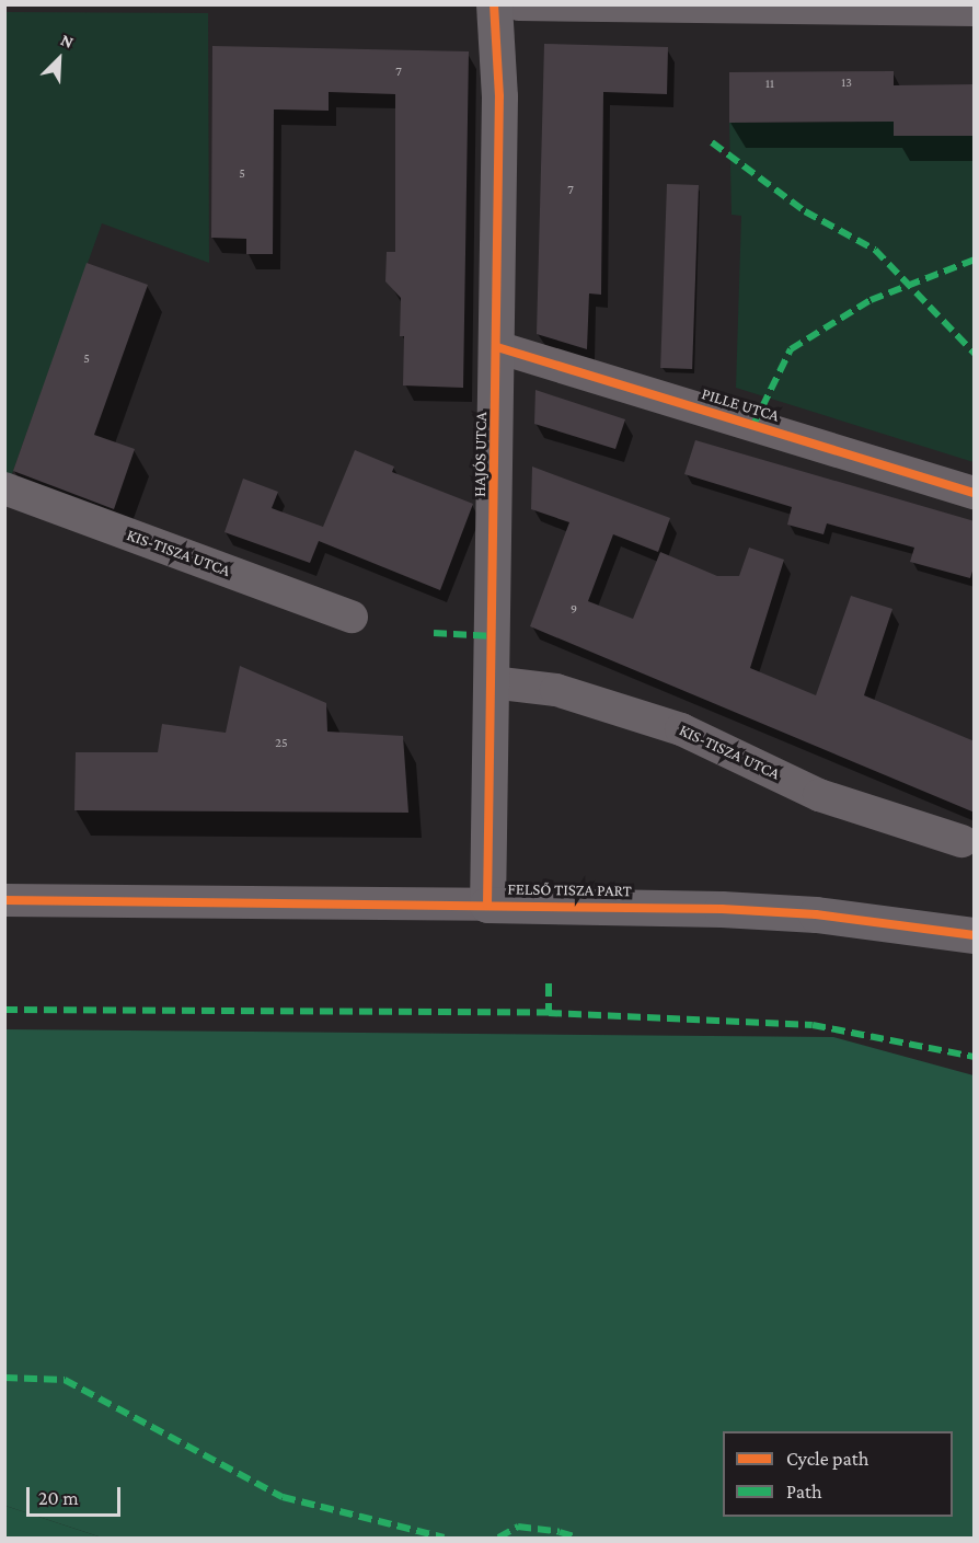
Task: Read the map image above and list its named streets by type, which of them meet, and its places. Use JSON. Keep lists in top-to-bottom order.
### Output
{
  "streets": {
    "main road": ["HAJÓS UTCA", "FELSŐ TISZA PART"],
    "street": ["PILLE UTCA", "KIS-TISZA UTCA"]
  },
  "crossings": [
    ["PILLE UTCA", "HAJÓS UTCA"],
    ["HAJÓS UTCA", "KIS-TISZA UTCA"],
    ["HAJÓS UTCA", "FELSŐ TISZA PART"]
  ],
  "house_numbers": [
    "7",
    "13",
    "11",
    "5",
    "7",
    "5",
    "9",
    "25"
  ],
  "legend": ["Cycle path", "Path"],
  "scale_bar": "20 m",
  "north": "top right"
}
